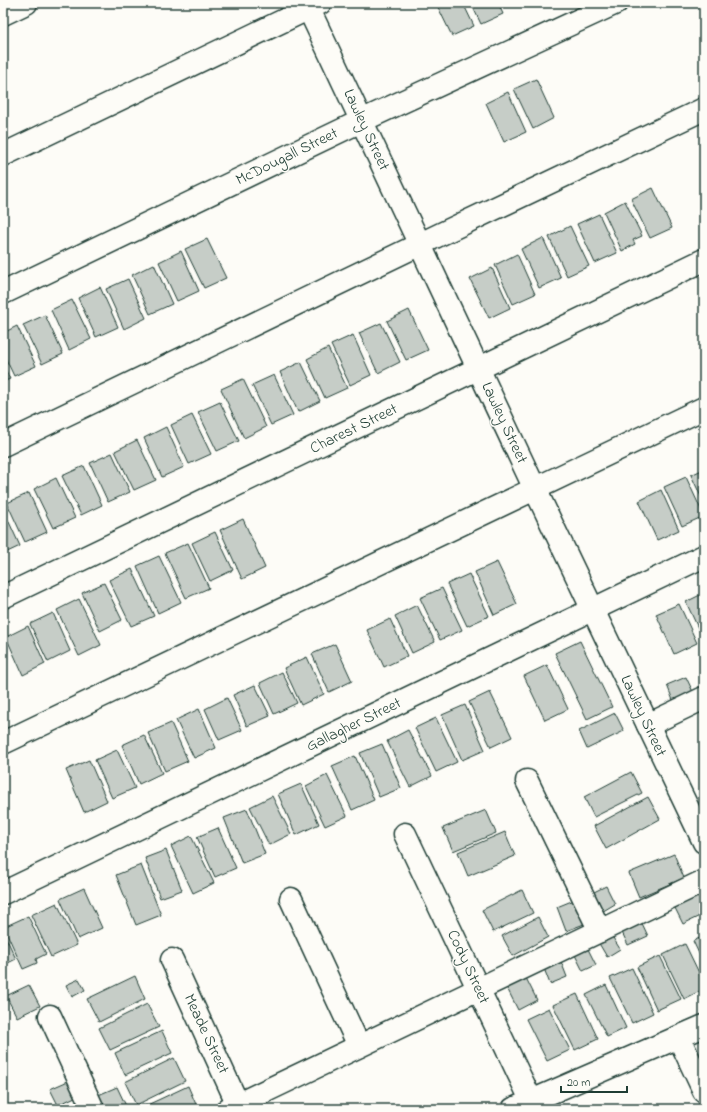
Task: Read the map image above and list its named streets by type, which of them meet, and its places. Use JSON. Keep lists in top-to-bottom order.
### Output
{
  "streets": {
    "street": [
      "Lawley Street",
      "McDougall Street",
      "Charest Street",
      "Gallagher Street",
      "Cody Street",
      "Meade Street"
    ]
  },
  "crossings": [
    ["Lawley Street", "McDougall Street"],
    ["Lawley Street", "Charest Street"],
    ["Lawley Street", "Gallagher Street"]
  ],
  "scale_bar": "20 m"
}
